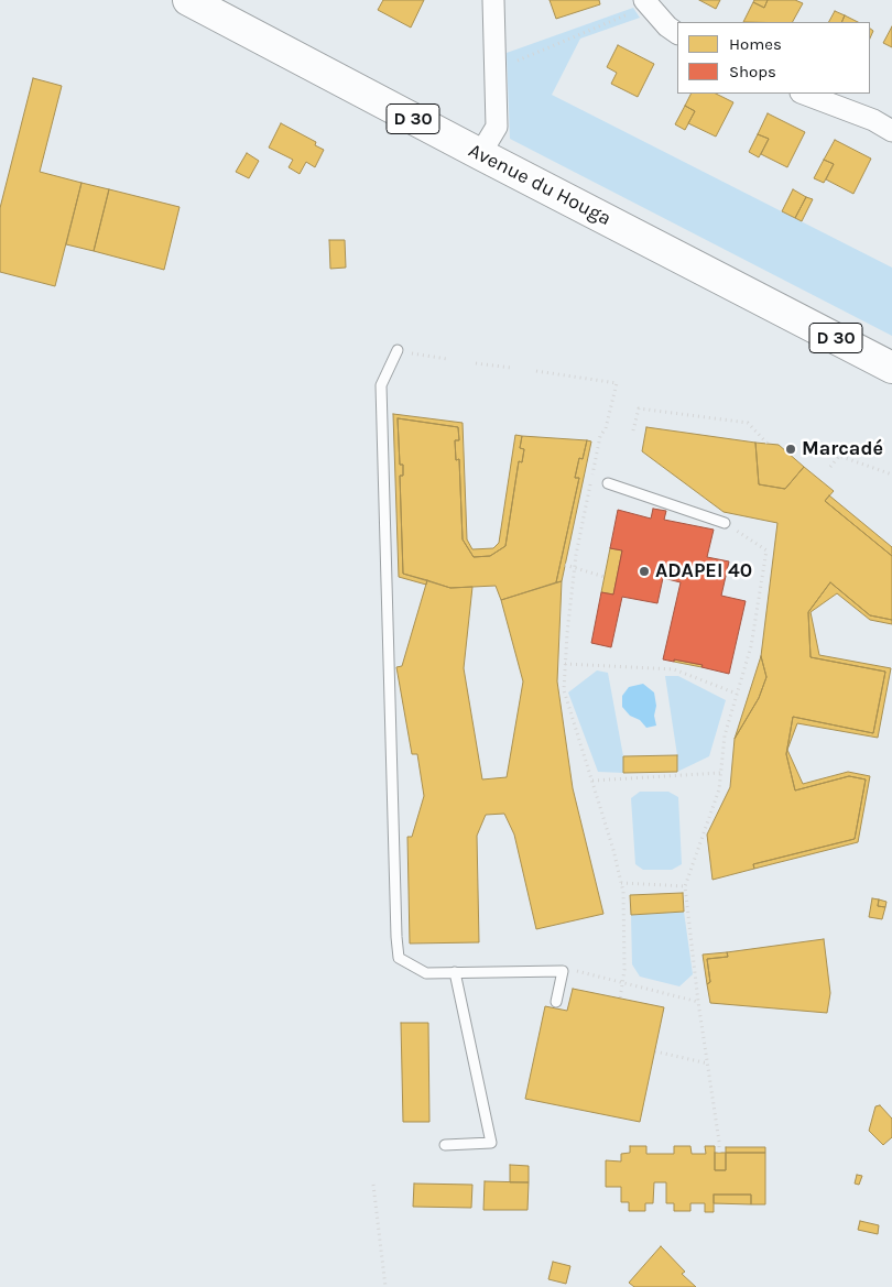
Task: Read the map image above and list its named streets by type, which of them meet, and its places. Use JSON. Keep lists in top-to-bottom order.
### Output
{
  "streets": {
    "main road": ["D 30", "Avenue du Houga"]
  },
  "places": ["Marcadé", "ADAPEI 40"],
  "legend": ["Homes", "Shops"]
}
